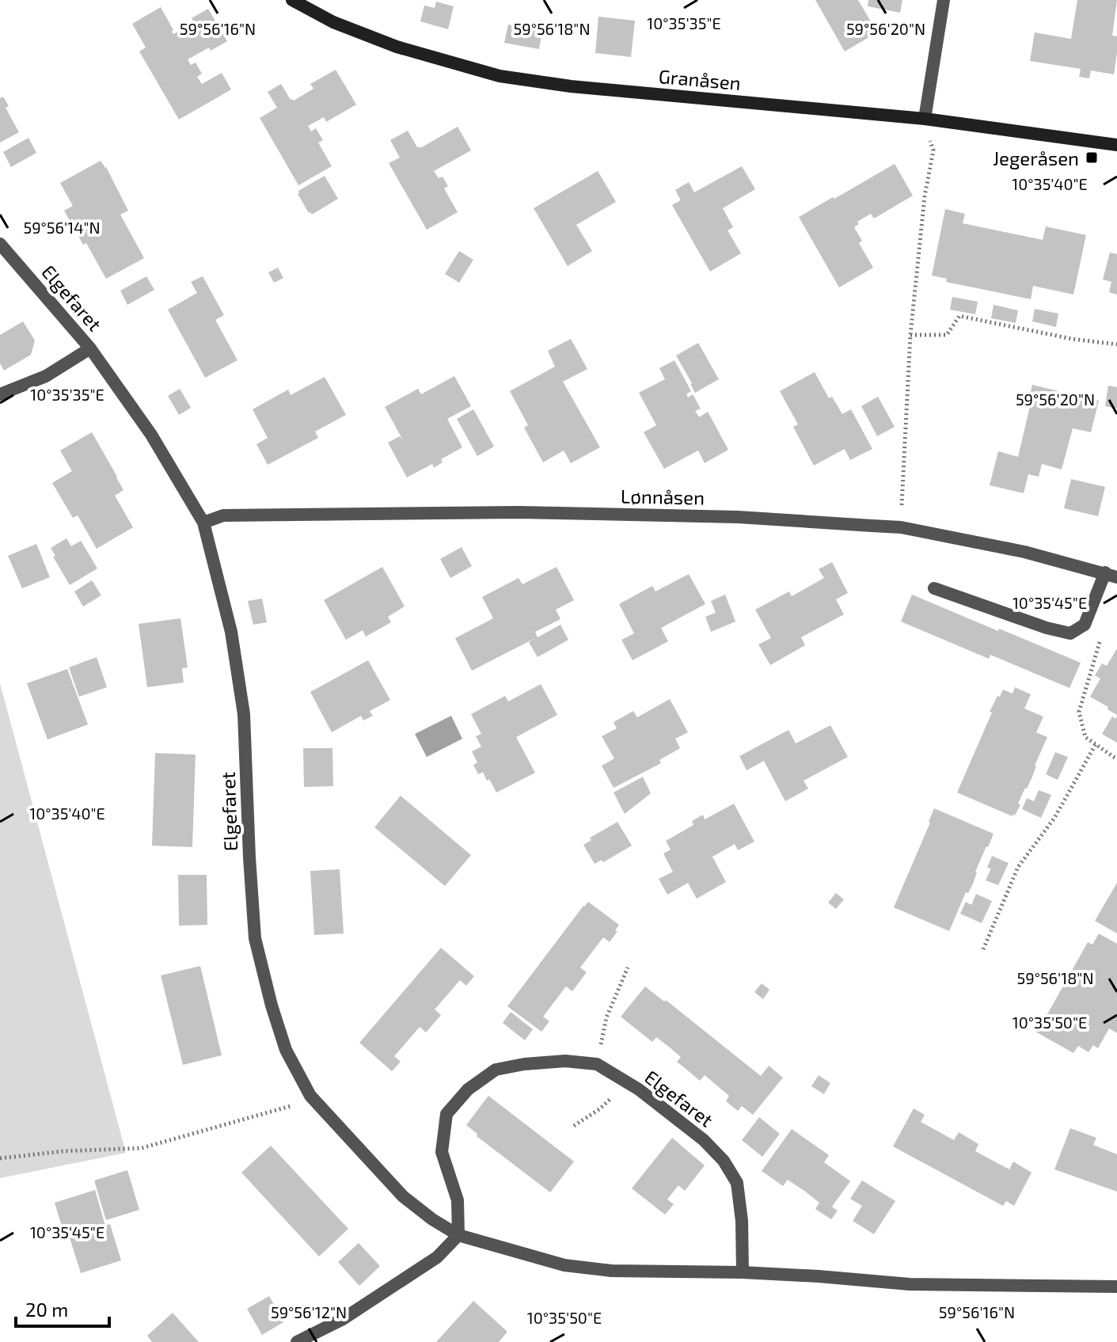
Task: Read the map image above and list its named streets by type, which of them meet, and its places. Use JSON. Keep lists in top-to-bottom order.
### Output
{
  "streets": {
    "street": ["Granåsen", "Elgefaret", "Lønnåsen"]
  },
  "crossings": [
    ["Elgefaret", "Lønnåsen"]
  ],
  "places": {
    "transit": ["Jegeråsen"]
  },
  "scale_bar": "20 m",
  "coordinates": [
    "10°35'35\"E",
    "59°56'16\"N",
    "59°56'18\"N",
    "59°56'20\"N",
    "10°35'40\"E",
    "59°56'14\"N",
    "10°35'45\"E",
    "10°35'50\"E",
    "59°56'12\"N"
  ]
}
